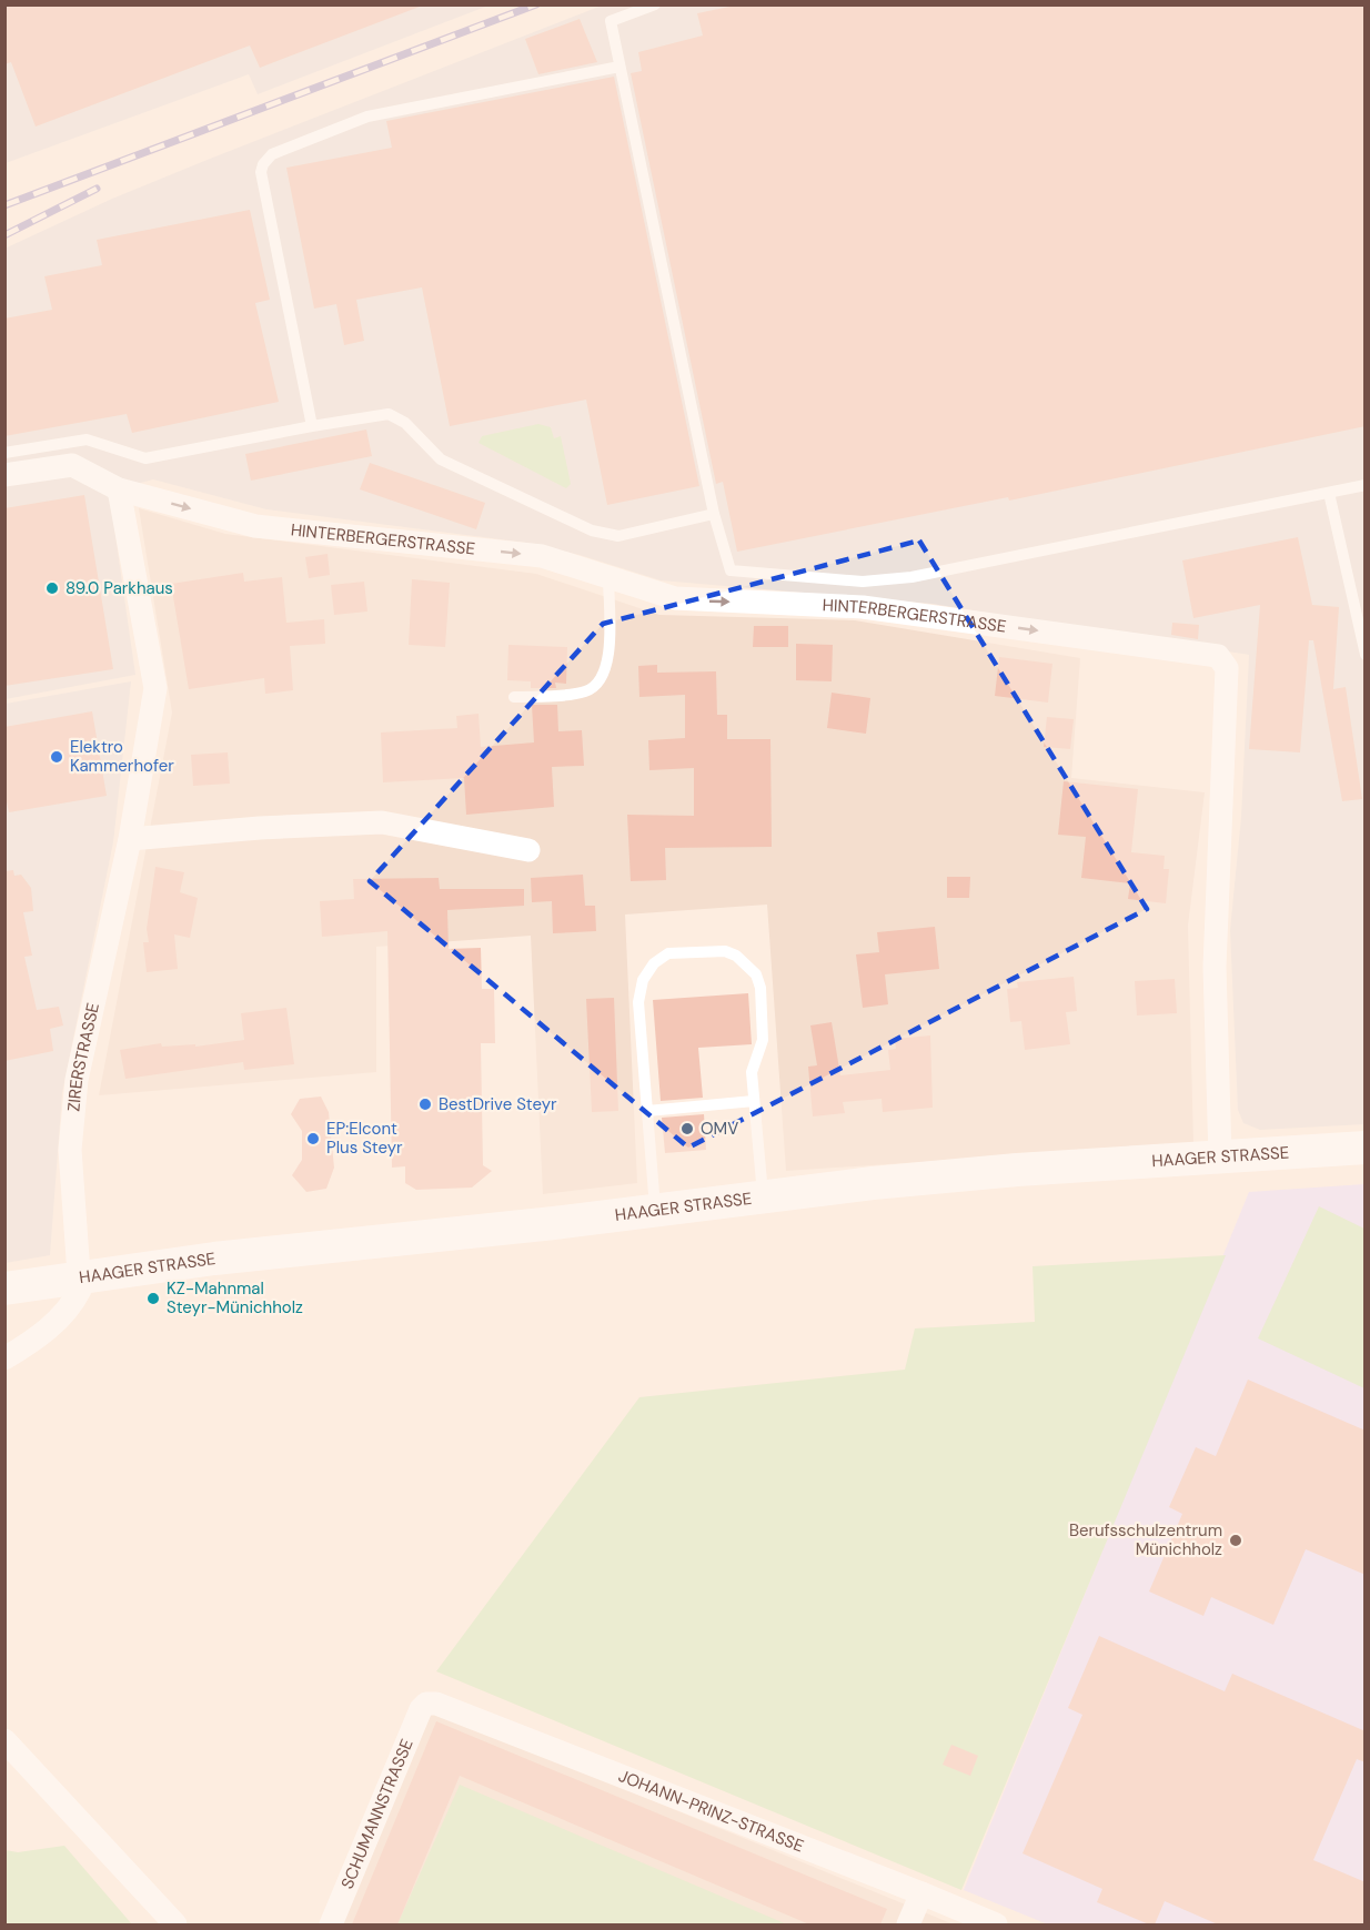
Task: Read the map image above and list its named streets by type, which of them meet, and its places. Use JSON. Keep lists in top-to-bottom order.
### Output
{
  "streets": {
    "main road": ["HAAGER STRASSE"],
    "street": [
      "HINTERBERGERSTRASSE",
      "ZIRERSTRASSE",
      "JOHANN-PRINZ-STRASSE",
      "SCHUMANNSTRASSE"
    ]
  },
  "crossings": [
    ["HINTERBERGERSTRASSE", "ZIRERSTRASSE"],
    ["HINTERBERGERSTRASSE", "HAAGER STRASSE"],
    ["ZIRERSTRASSE", "HAAGER STRASSE"],
    ["JOHANN-PRINZ-STRASSE", "SCHUMANNSTRASSE"]
  ],
  "places": [
    "89.0 Parkhaus",
    "Elektro Kammerhofer",
    "BestDrive Steyr",
    "OMV",
    "EP:Elcont Plus Steyr",
    "KZ-Mahnmal Steyr-Münichholz",
    "Berufsschulzentrum Münichholz"
  ]
}
